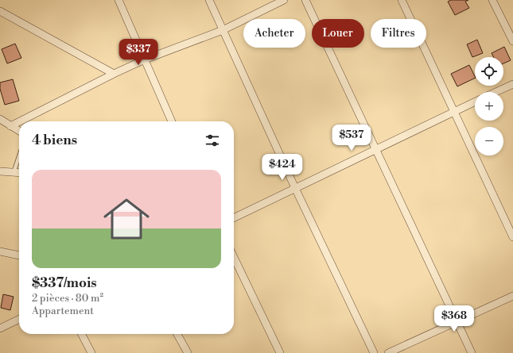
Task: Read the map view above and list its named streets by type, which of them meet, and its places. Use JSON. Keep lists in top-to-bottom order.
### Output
{
  "page": {
    "chip": ["Acheter", "Louer", "Filtres"],
    "price": [
      "$337",
      "$537",
      "$424",
      "$368"
    ],
    "map_buttons": ["+", "−"],
    "heading": "4 biens",
    "list": [
      {
        "name": "$337/mois",
        "note": "2 pièces · 80 m² · Appartement"
      }
    ]
  }
}
